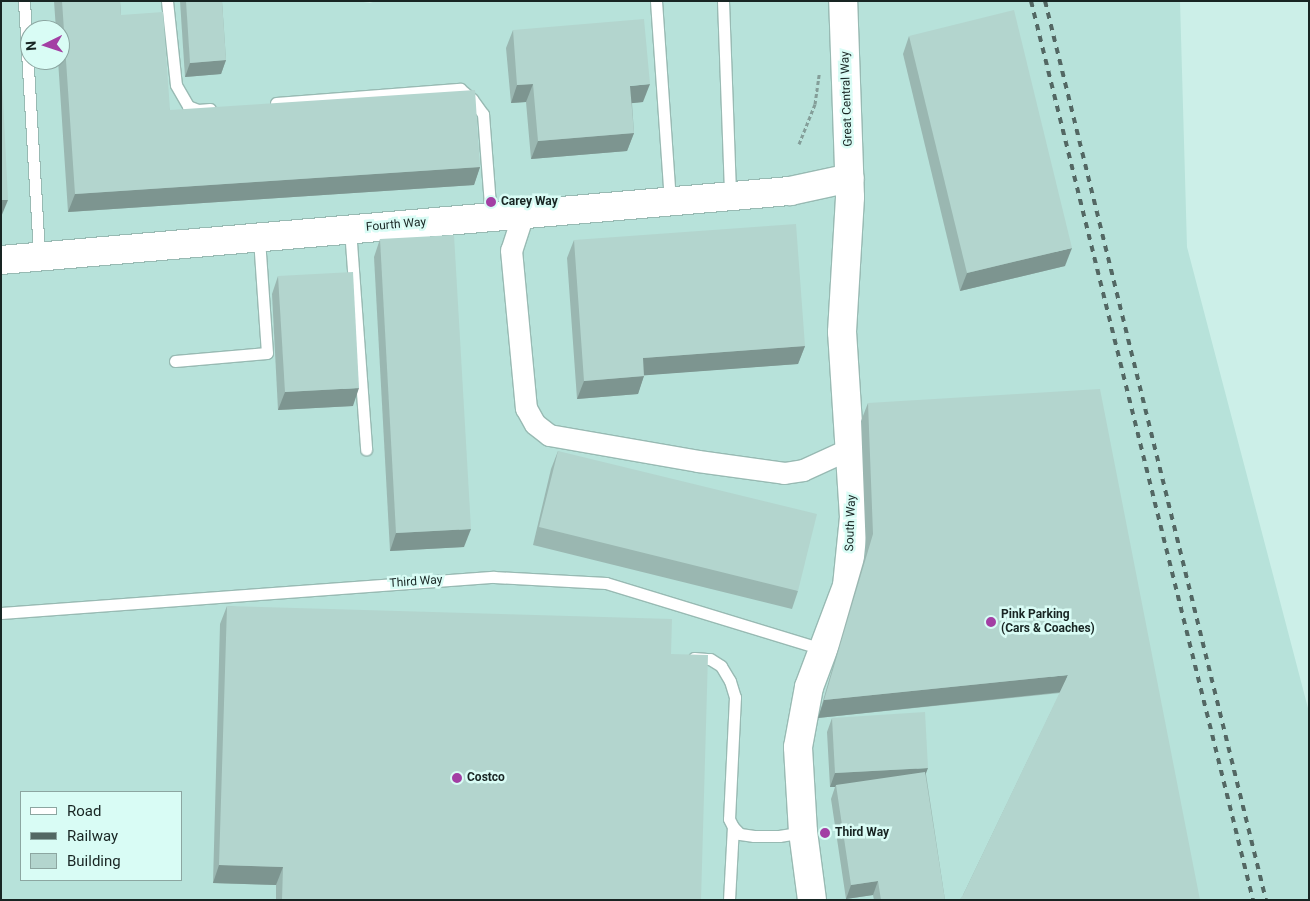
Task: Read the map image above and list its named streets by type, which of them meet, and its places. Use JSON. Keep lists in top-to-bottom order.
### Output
{
  "streets": {
    "main road": ["Great Central Way", "Fourth Way", "South Way"],
    "lane": ["Third Way"]
  },
  "crossings": [
    ["Great Central Way", "Fourth Way"],
    ["Great Central Way", "South Way"],
    ["Fourth Way", "South Way"],
    ["South Way", "Third Way"]
  ],
  "places": [
    "Carey Way",
    "Pink Parking (Cars & Coaches)",
    "Costco",
    "Third Way"
  ],
  "legend": ["Road", "Railway", "Building"],
  "north": "left"
}
